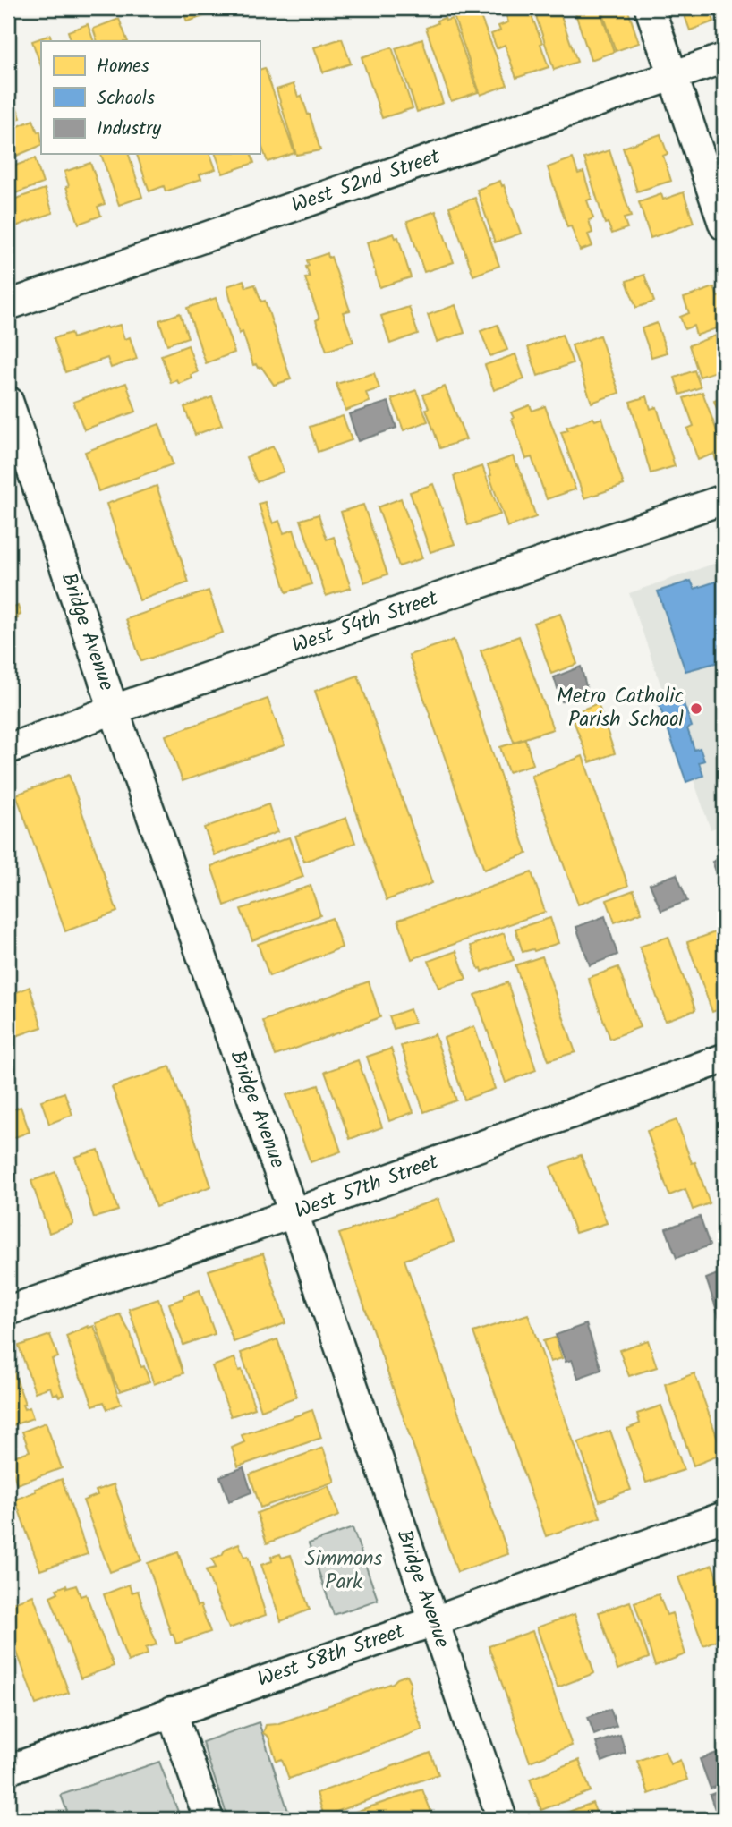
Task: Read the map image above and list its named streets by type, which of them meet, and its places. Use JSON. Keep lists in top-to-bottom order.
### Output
{
  "streets": {
    "street": [
      "West 52nd Street",
      "West 54th Street",
      "Bridge Avenue",
      "West 57th Street",
      "West 58th Street"
    ]
  },
  "crossings": [
    ["West 54th Street", "Bridge Avenue"],
    ["Bridge Avenue", "West 57th Street"],
    ["Bridge Avenue", "West 58th Street"]
  ],
  "parks": ["Simmons Park"],
  "places": ["Metro Catholic Parish School"],
  "legend": ["Homes", "Schools", "Industry"]
}
